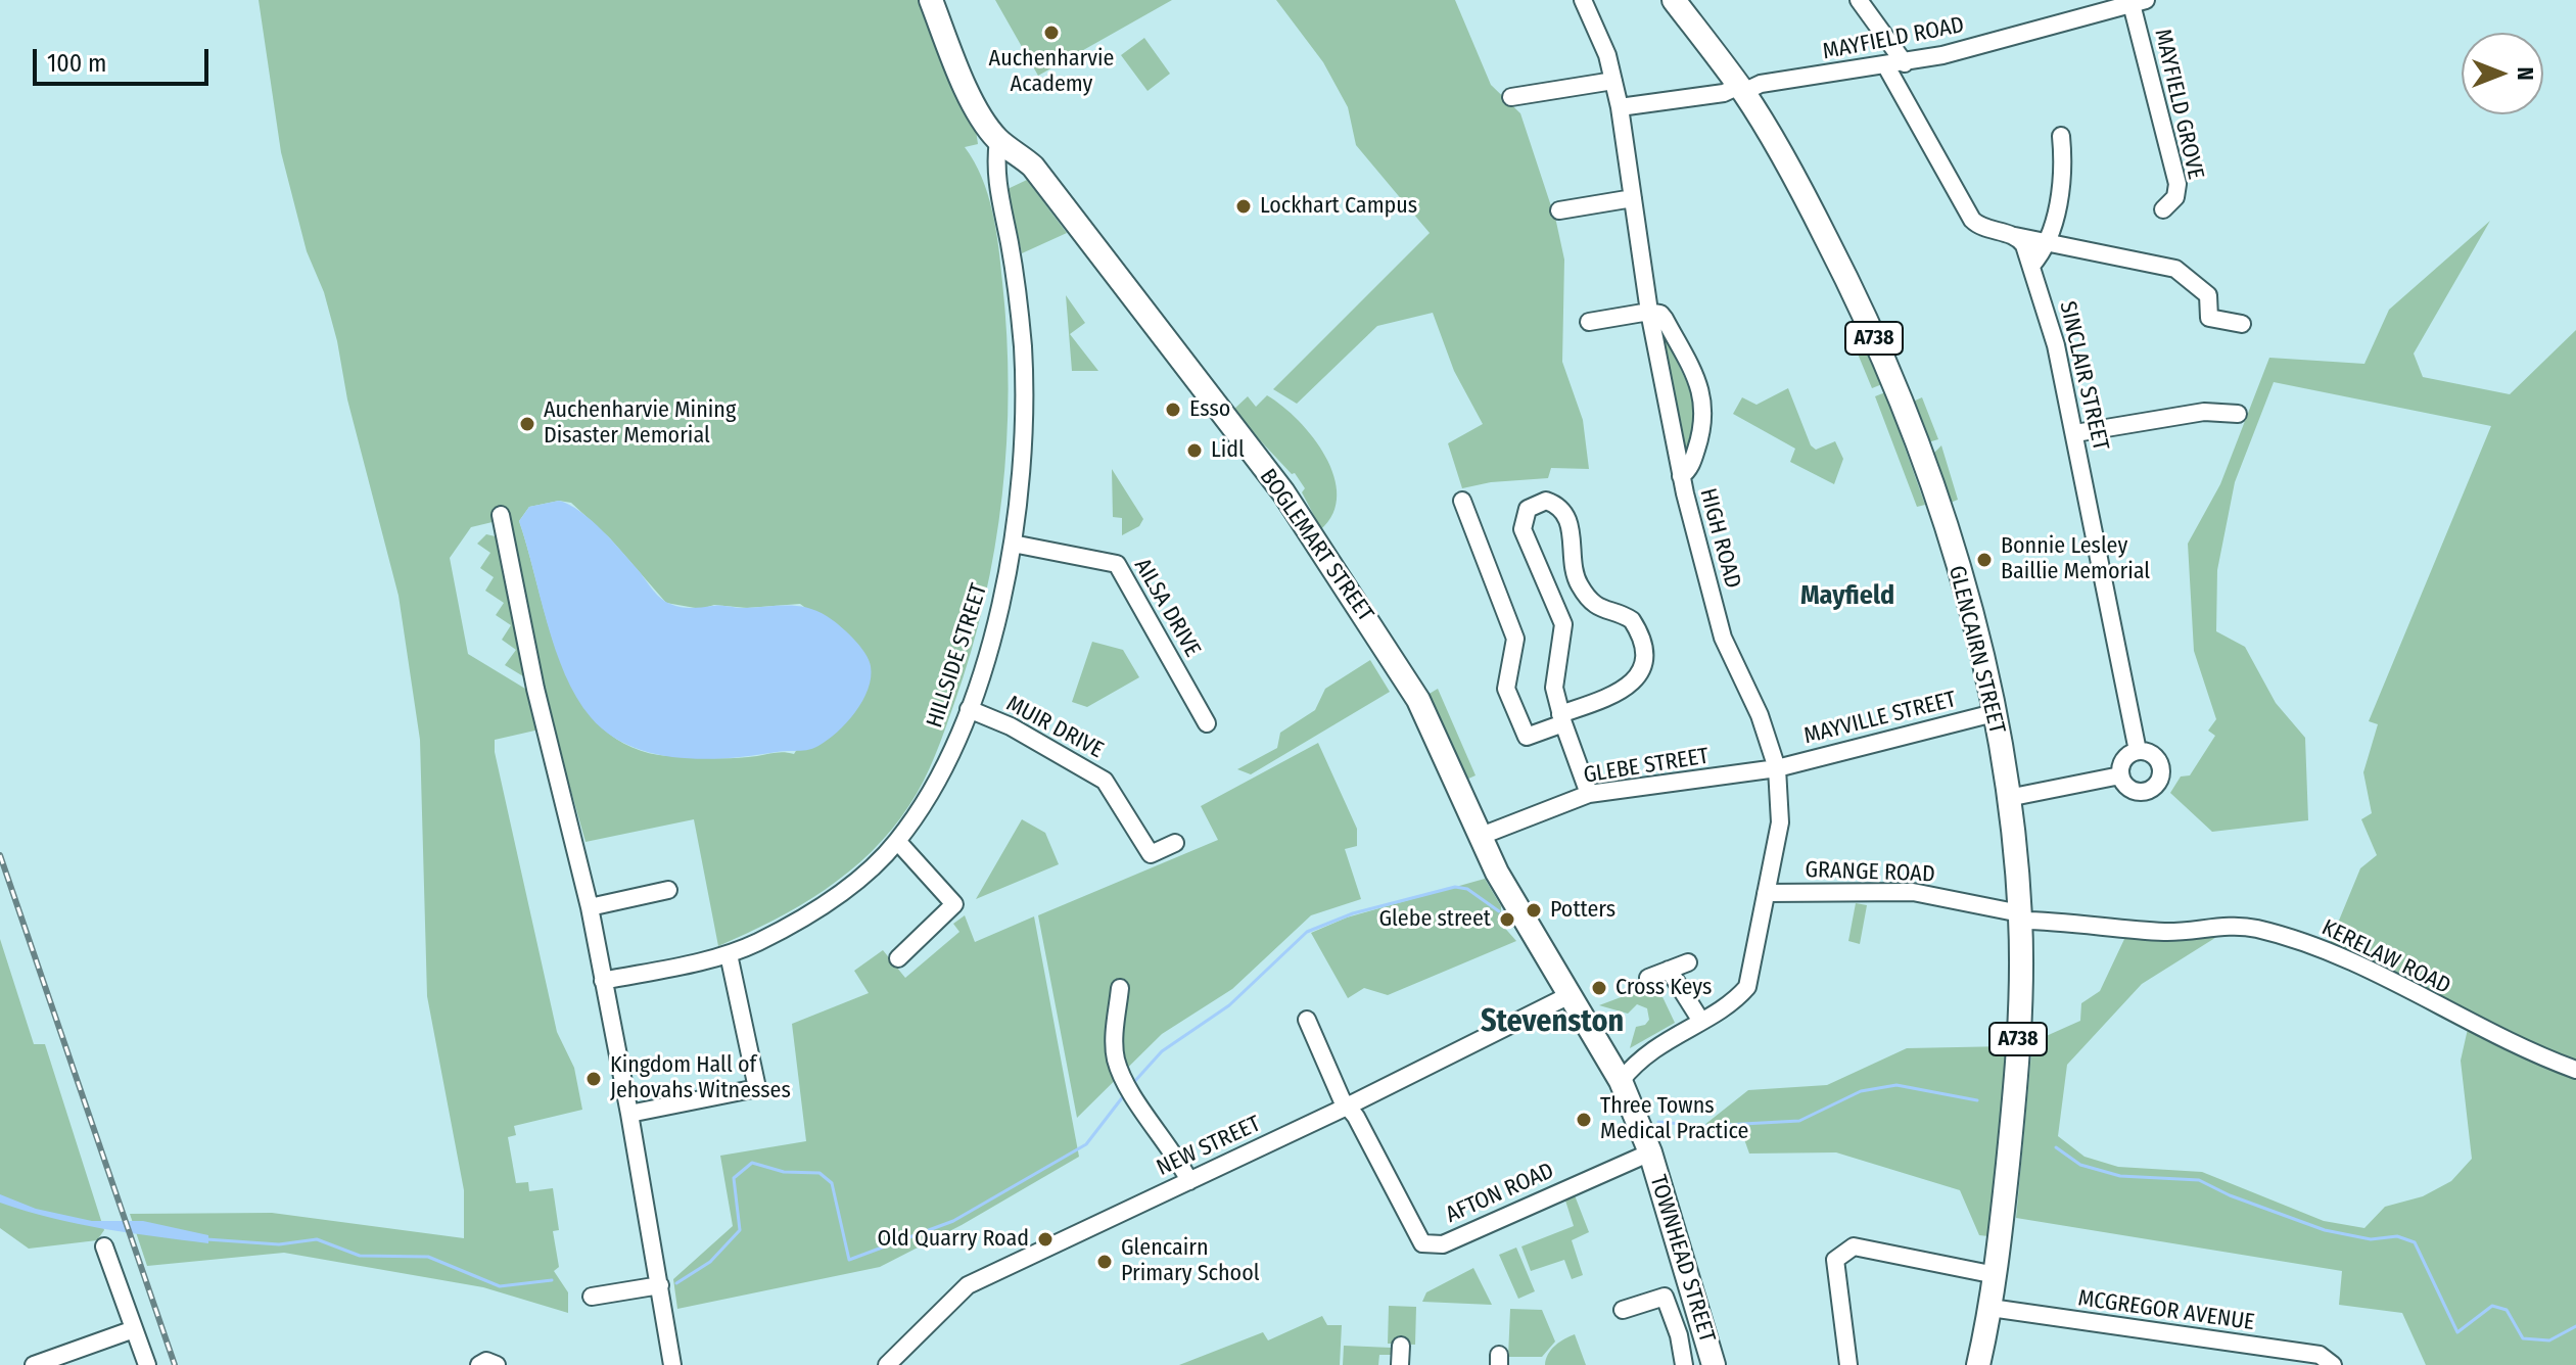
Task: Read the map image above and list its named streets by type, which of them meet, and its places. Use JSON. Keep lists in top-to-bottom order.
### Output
{
  "streets": {
    "main road": [
      "A738",
      "BOGLEMART STREET",
      "GLENCAIRN STREET",
      "TOWNHEAD STREET"
    ],
    "street": [
      "MAYFIELD ROAD",
      "MAYFIELD GROVE",
      "SINCLAIR STREET",
      "HIGH ROAD",
      "AILSA DRIVE",
      "HILLSIDE STREET",
      "MAYVILLE STREET",
      "MUIR DRIVE",
      "GLEBE STREET",
      "GRANGE ROAD",
      "KERELAW ROAD",
      "NEW STREET",
      "AFTON ROAD",
      "MCGREGOR AVENUE"
    ]
  },
  "crossings": [
    ["MAYFIELD ROAD", "MAYFIELD GROVE"],
    ["MAYFIELD ROAD", "HIGH ROAD"],
    ["MAYFIELD ROAD", "GLENCAIRN STREET"],
    ["HIGH ROAD", "BOGLEMART STREET"],
    ["HIGH ROAD", "MAYVILLE STREET"],
    ["HIGH ROAD", "GLEBE STREET"],
    ["HIGH ROAD", "GRANGE ROAD"],
    ["HIGH ROAD", "TOWNHEAD STREET"],
    ["BOGLEMART STREET", "HILLSIDE STREET"],
    ["BOGLEMART STREET", "GLEBE STREET"],
    ["BOGLEMART STREET", "NEW STREET"],
    ["BOGLEMART STREET", "TOWNHEAD STREET"],
    ["AILSA DRIVE", "HILLSIDE STREET"],
    ["GLENCAIRN STREET", "MAYVILLE STREET"],
    ["GLENCAIRN STREET", "GRANGE ROAD"],
    ["GLENCAIRN STREET", "KERELAW ROAD"],
    ["GLENCAIRN STREET", "MCGREGOR AVENUE"],
    ["HILLSIDE STREET", "MUIR DRIVE"],
    ["MAYVILLE STREET", "GLEBE STREET"],
    ["GRANGE ROAD", "KERELAW ROAD"],
    ["NEW STREET", "AFTON ROAD"],
    ["AFTON ROAD", "TOWNHEAD STREET"]
  ],
  "districts": ["Mayfield", "Stevenston"],
  "places": [
    "Auchenharvie Academy",
    "Lockhart Campus",
    "Esso",
    "Auchenharvie Mining Disaster Memorial",
    "Lidl",
    "Bonnie Lesley Baillie Memorial",
    "Potters",
    "Glebe street",
    "Cross Keys",
    "Kingdom Hall of Jehovahs Witnesses",
    "Three Towns Medical Practice",
    "Old Quarry Road",
    "Glencairn Primary School"
  ],
  "scale_bar": "100 m",
  "north": "right"
}
